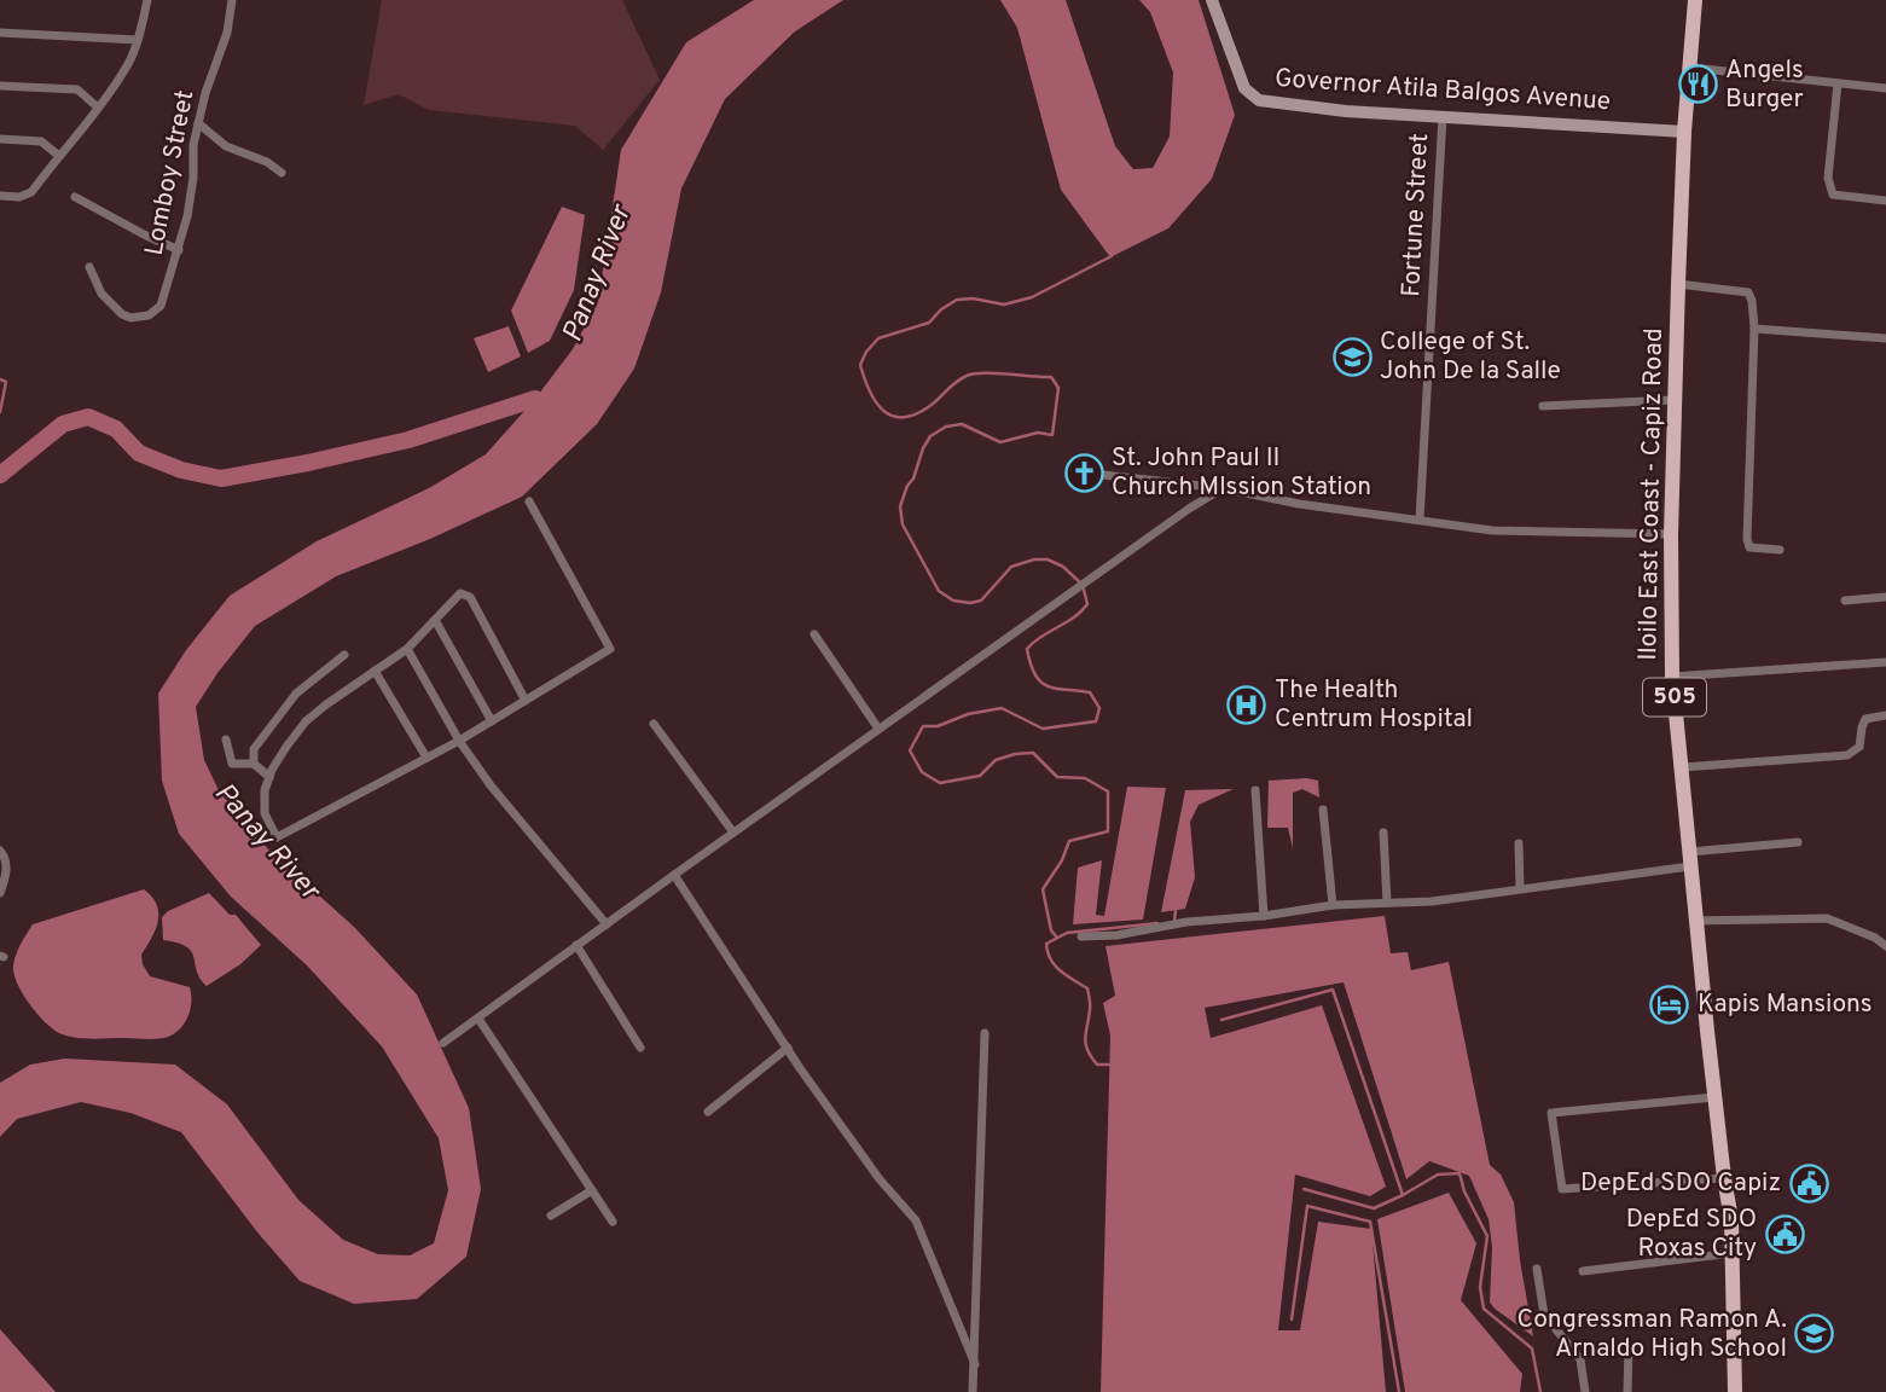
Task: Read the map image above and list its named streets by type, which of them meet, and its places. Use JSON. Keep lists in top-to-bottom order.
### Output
{
  "streets": {
    "main road": ["Governor Atila Balgos Avenue", "Iloilo East Coast - Capiz Road", "505"],
    "street": ["Lomboy Street", "Fortune Street"]
  },
  "crossings": [
    ["Governor Atila Balgos Avenue", "Fortune Street"],
    ["Governor Atila Balgos Avenue", "Iloilo East Coast - Capiz Road"]
  ],
  "water": ["Panay River"],
  "places": {
    "restaurant": ["Angels Burger"],
    "school or university": ["College of St. John De la Salle", "Congressman Ramon A. Arnaldo High School"],
    "church": ["St. John Paul II Church MIssion Station"],
    "hospital": ["The Health Centrum Hospital"],
    "hotel": ["Kapis Mansions"],
    "public building": ["DepEd SDO Capiz", "DepEd SDO Roxas City"]
  }
}
